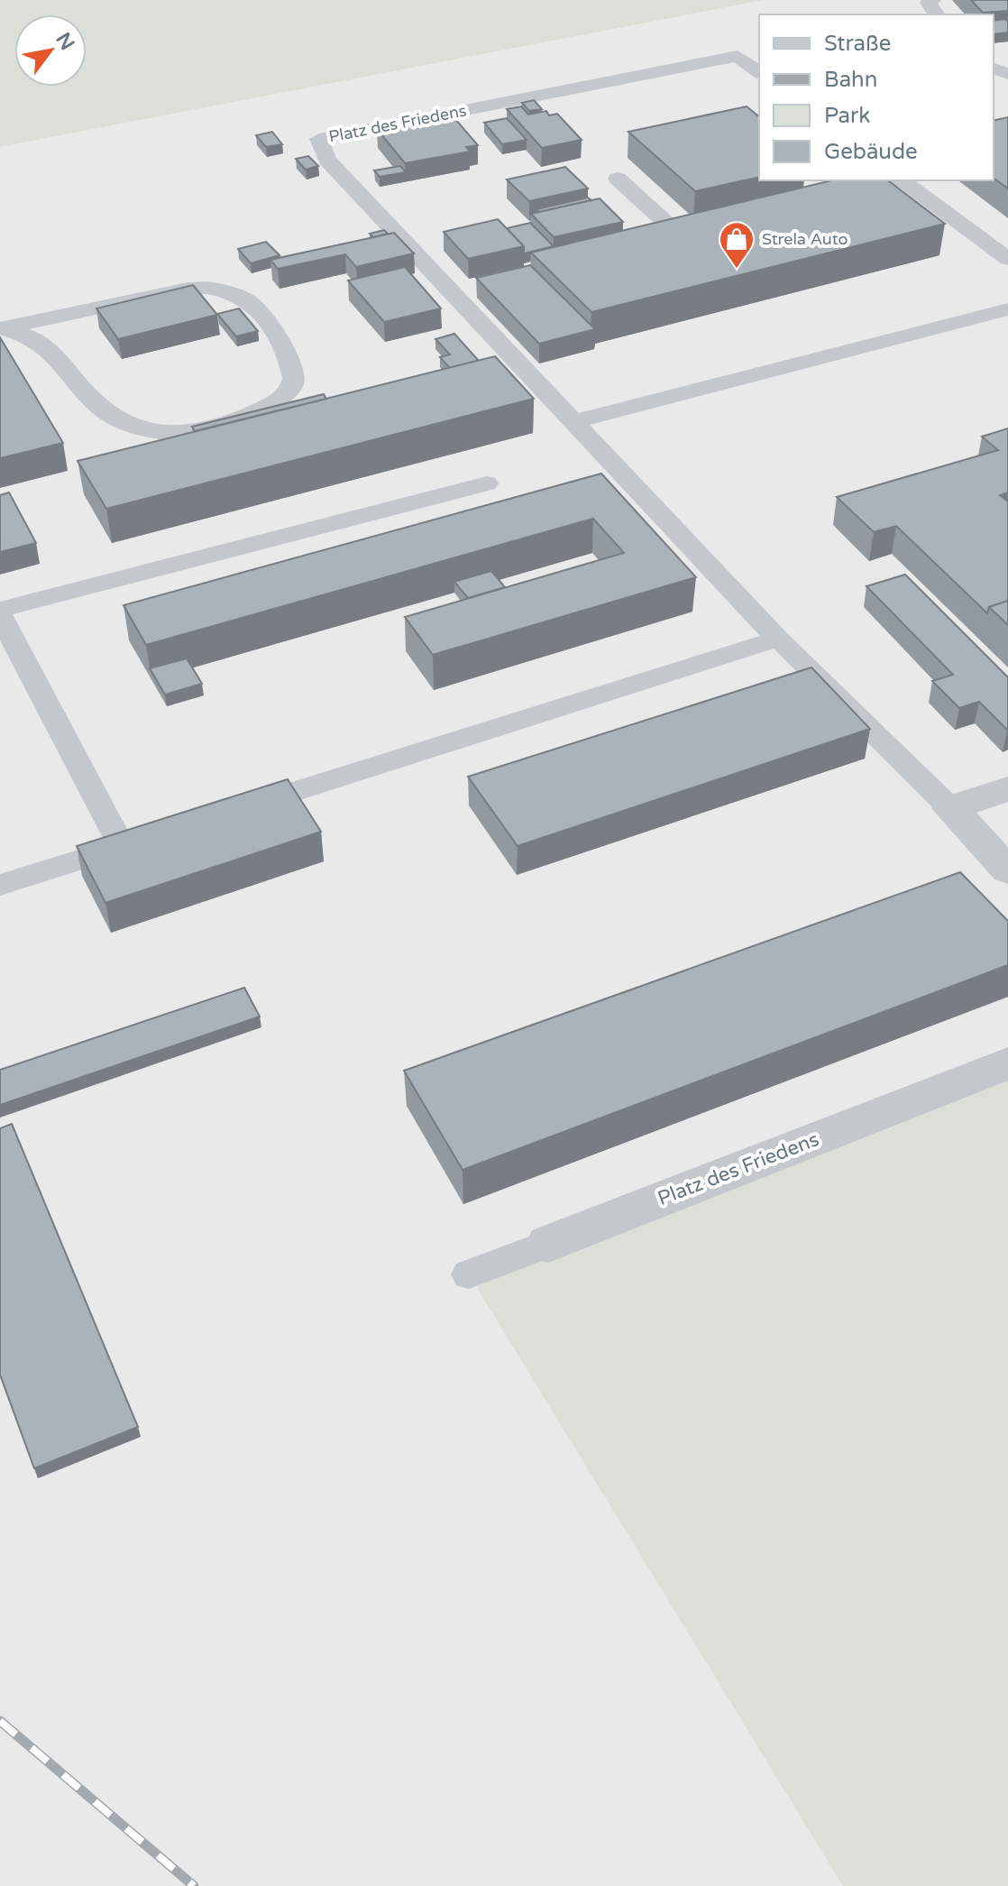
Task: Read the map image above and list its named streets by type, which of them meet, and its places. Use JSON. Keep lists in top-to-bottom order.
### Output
{
  "streets": {
    "street": ["Platz des Friedens"]
  },
  "places": {
    "shop": ["Strela Auto"]
  },
  "legend": [
    "Straße",
    "Bahn",
    "Park",
    "Gebäude"
  ],
  "north": "top right"
}
